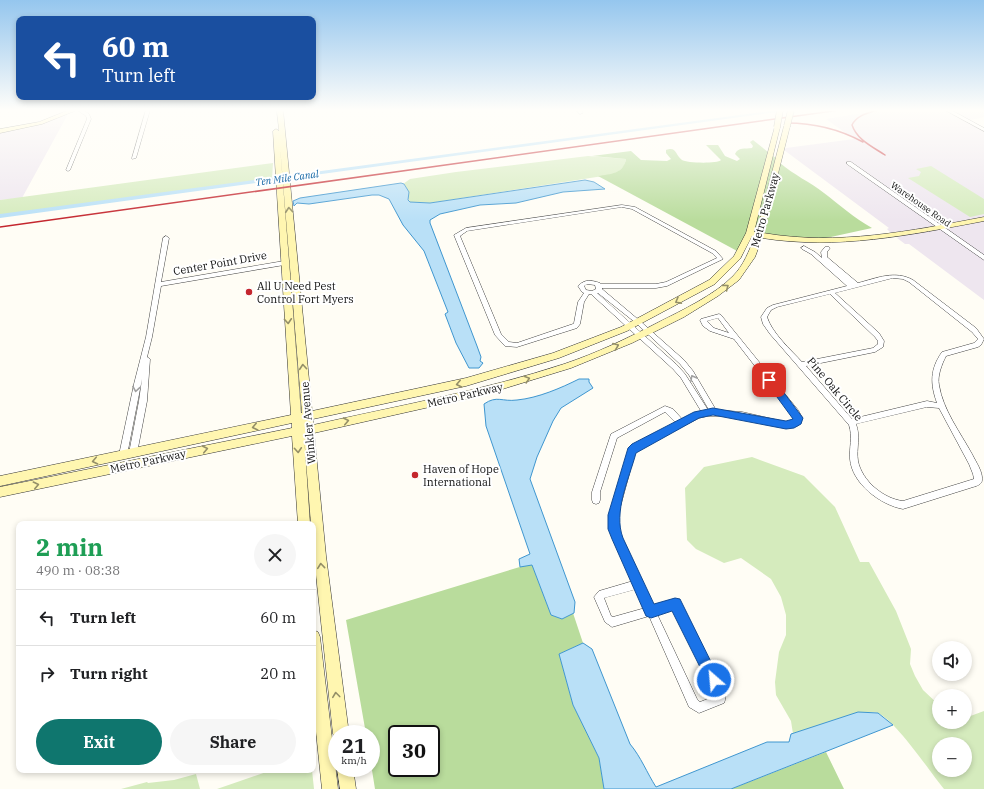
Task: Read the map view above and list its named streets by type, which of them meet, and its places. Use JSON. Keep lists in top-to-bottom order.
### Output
{
  "streets": {
    "street": [
      "Warehouse Road",
      "Metro Parkway",
      "Center Point Drive",
      "Pine Oak Circle",
      "Winkler Avenue"
    ]
  },
  "crossings": [
    ["Metro Parkway", "Center Point Drive"],
    ["Metro Parkway", "Winkler Avenue"],
    ["Center Point Drive", "Winkler Avenue"]
  ],
  "water": ["Ten Mile Canal"],
  "places": ["All U Need Pest Control Fort Myers", "Haven of Hope International"],
  "page": {
    "turn": ["60 m", "Turn left"],
    "heading": ["2 min", "490 m · 08:38"],
    "list": [
      {
        "name": "Turn left",
        "value": "60 m"
      },
      {
        "name": "Turn right",
        "value": "20 m"
      }
    ],
    "map_buttons": ["+", "−"],
    "buttons": ["Exit", "Share"],
    "speed": "21 km/h",
    "limit": "30"
  }
}
